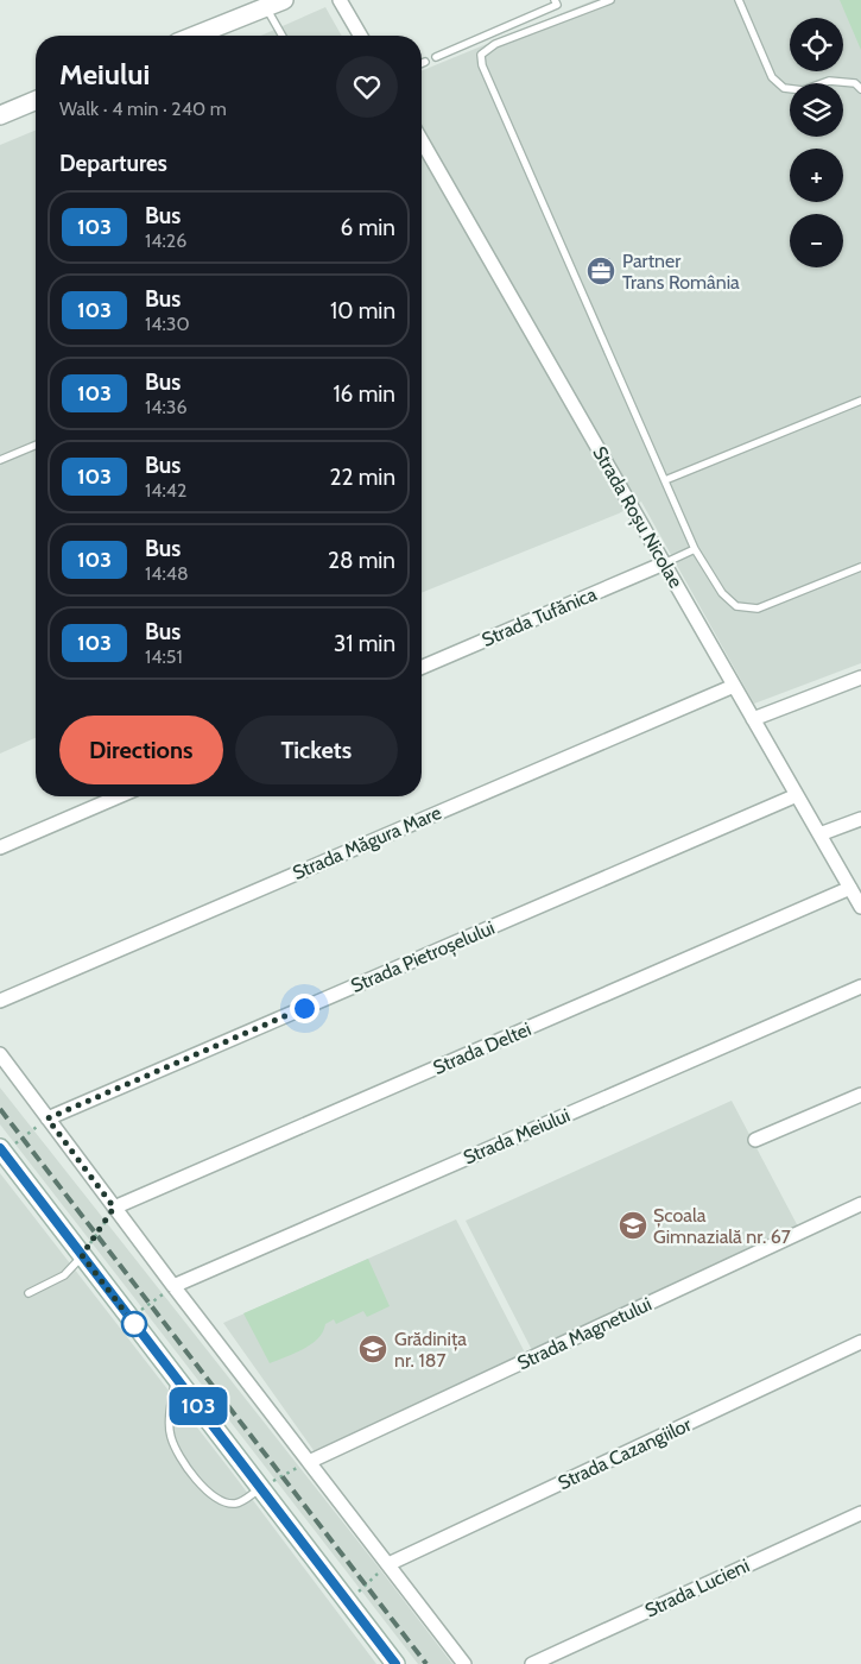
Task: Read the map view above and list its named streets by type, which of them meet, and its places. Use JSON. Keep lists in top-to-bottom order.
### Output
{
  "streets": {
    "street": [
      "Strada Roșu Nicolae",
      "Strada Tufănica",
      "Strada Măgura Mare",
      "Strada Pietroșelului",
      "Strada Deltei",
      "Strada Meiului",
      "Strada Magnetului",
      "Strada Cazangiilor",
      "Strada Lucieni"
    ]
  },
  "crossings": [
    ["Strada Roșu Nicolae", "Strada Tufănica"],
    ["Strada Roșu Nicolae", "Strada Măgura Mare"],
    ["Strada Roșu Nicolae", "Strada Pietroșelului"],
    ["Strada Roșu Nicolae", "Strada Deltei"]
  ],
  "places": {
    "office": ["Partner Trans România"],
    "school or university": ["Școala Gimnazială nr. 67", "Grădinița nr. 187"]
  },
  "lines": ["bus line 103"],
  "page": {
    "on_map": "103",
    "map_buttons": ["+", "−"],
    "heading": [
      ["Meiului", "Walk · 4 min · 240 m"],
      "Departures"
    ],
    "list": [
      {
        "mark": "103",
        "name": "Bus",
        "note": "14:26",
        "value": "6 min"
      },
      {
        "mark": "103",
        "name": "Bus",
        "note": "14:30",
        "value": "10 min"
      },
      {
        "mark": "103",
        "name": "Bus",
        "note": "14:36",
        "value": "16 min"
      },
      {
        "mark": "103",
        "name": "Bus",
        "note": "14:42",
        "value": "22 min"
      },
      {
        "mark": "103",
        "name": "Bus",
        "note": "14:48",
        "value": "28 min"
      },
      {
        "mark": "103",
        "name": "Bus",
        "note": "14:51",
        "value": "31 min"
      }
    ],
    "buttons": ["Directions", "Tickets"]
  }
}
